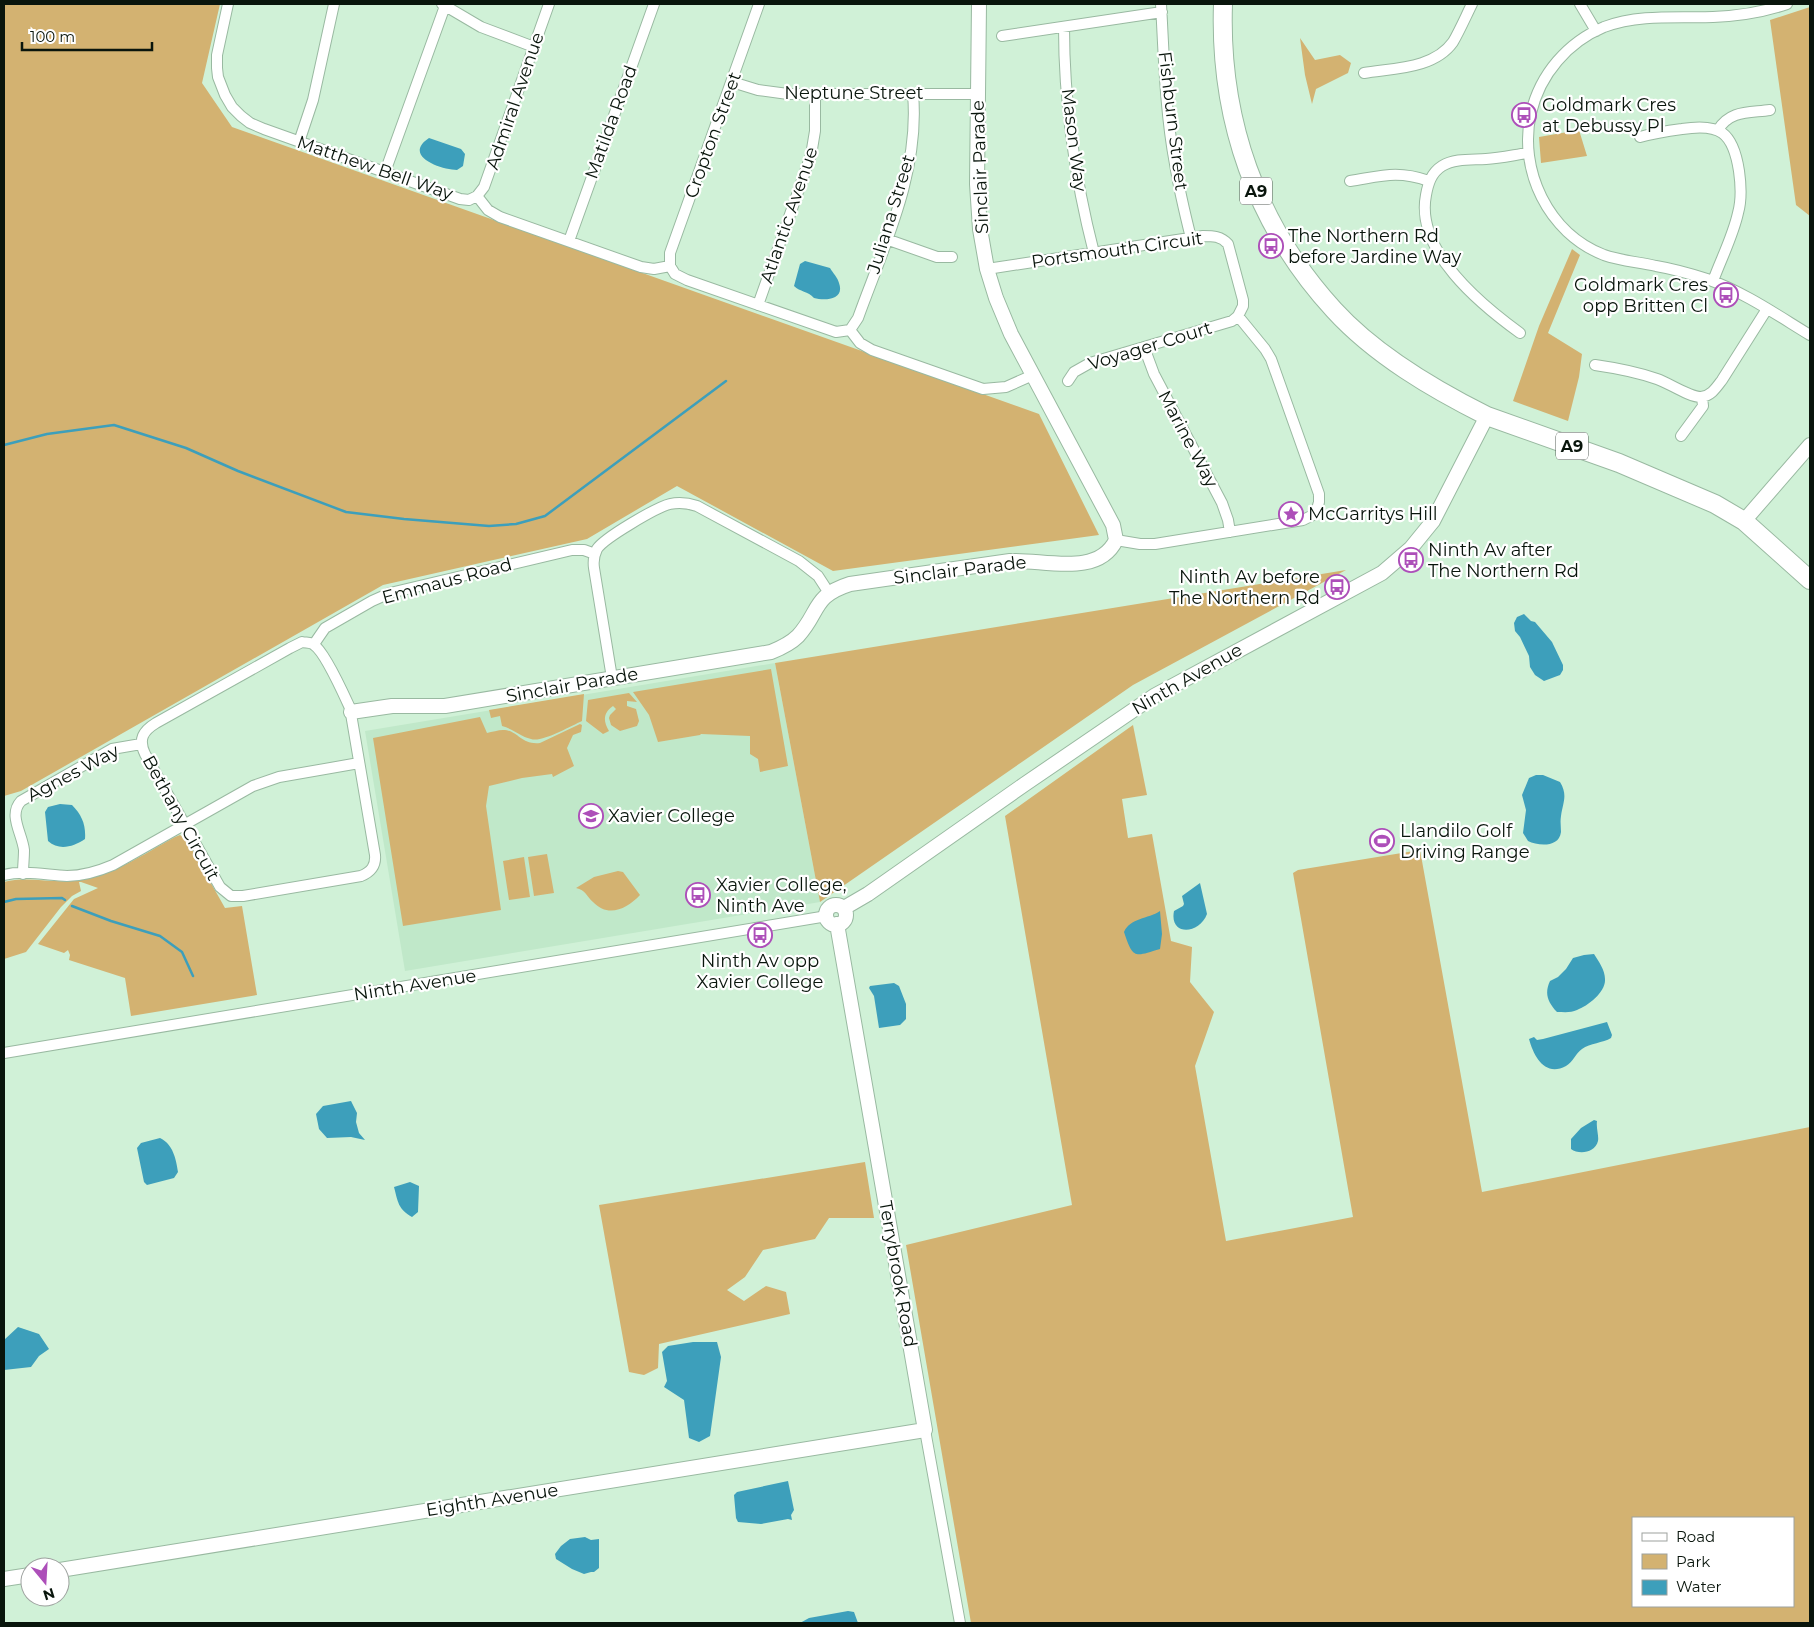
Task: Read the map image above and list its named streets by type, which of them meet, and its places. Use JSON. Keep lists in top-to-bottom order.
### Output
{
  "streets": {
    "highway": ["A9"],
    "main road": [
      "Sinclair Parade",
      "Ninth Avenue",
      "Terrybrook Road",
      "Eighth Avenue"
    ],
    "street": [
      "Neptune Street",
      "Admiral Avenue",
      "Fishburn Street",
      "Matilda Road",
      "Cropton Street",
      "Mason Way",
      "Matthew Bell Way",
      "Juliana Street",
      "Atlantic Avenue",
      "Portsmouth Circuit",
      "Voyager Court",
      "Marine Way",
      "Emmaus Road",
      "Agnes Way",
      "Bethany Circuit"
    ]
  },
  "crossings": [
    ["Neptune Street", "Cropton Street"],
    ["Neptune Street", "Sinclair Parade"],
    ["Neptune Street", "Juliana Street"],
    ["Neptune Street", "Atlantic Avenue"],
    ["Admiral Avenue", "Matthew Bell Way"],
    ["Fishburn Street", "Portsmouth Circuit"],
    ["Matilda Road", "Matthew Bell Way"],
    ["Cropton Street", "Matthew Bell Way"],
    ["Mason Way", "Portsmouth Circuit"],
    ["Sinclair Parade", "Portsmouth Circuit"],
    ["Sinclair Parade", "Bethany Circuit"],
    ["A9", "Ninth Avenue"],
    ["Portsmouth Circuit", "Voyager Court"],
    ["Voyager Court", "Marine Way"],
    ["Emmaus Road", "Bethany Circuit"],
    ["Ninth Avenue", "Terrybrook Road"],
    ["Agnes Way", "Bethany Circuit"],
    ["Terrybrook Road", "Eighth Avenue"]
  ],
  "places": {
    "bus stop": [
      "Goldmark Cres at Debussy Pl",
      "The Northern Rd before Jardine Way",
      "Goldmark Cres opp Britten Cl",
      "Ninth Av after The Northern Rd",
      "Ninth Av before The Northern Rd",
      "Xavier College, Ninth Ave",
      "Ninth Av opp Xavier College"
    ],
    "place": ["McGarritys Hill"],
    "school or university": ["Xavier College"],
    "sports": ["Llandilo Golf Driving Range"]
  },
  "legend": ["Road", "Park", "Water"],
  "scale_bar": "100 m",
  "north": "bottom"
}
